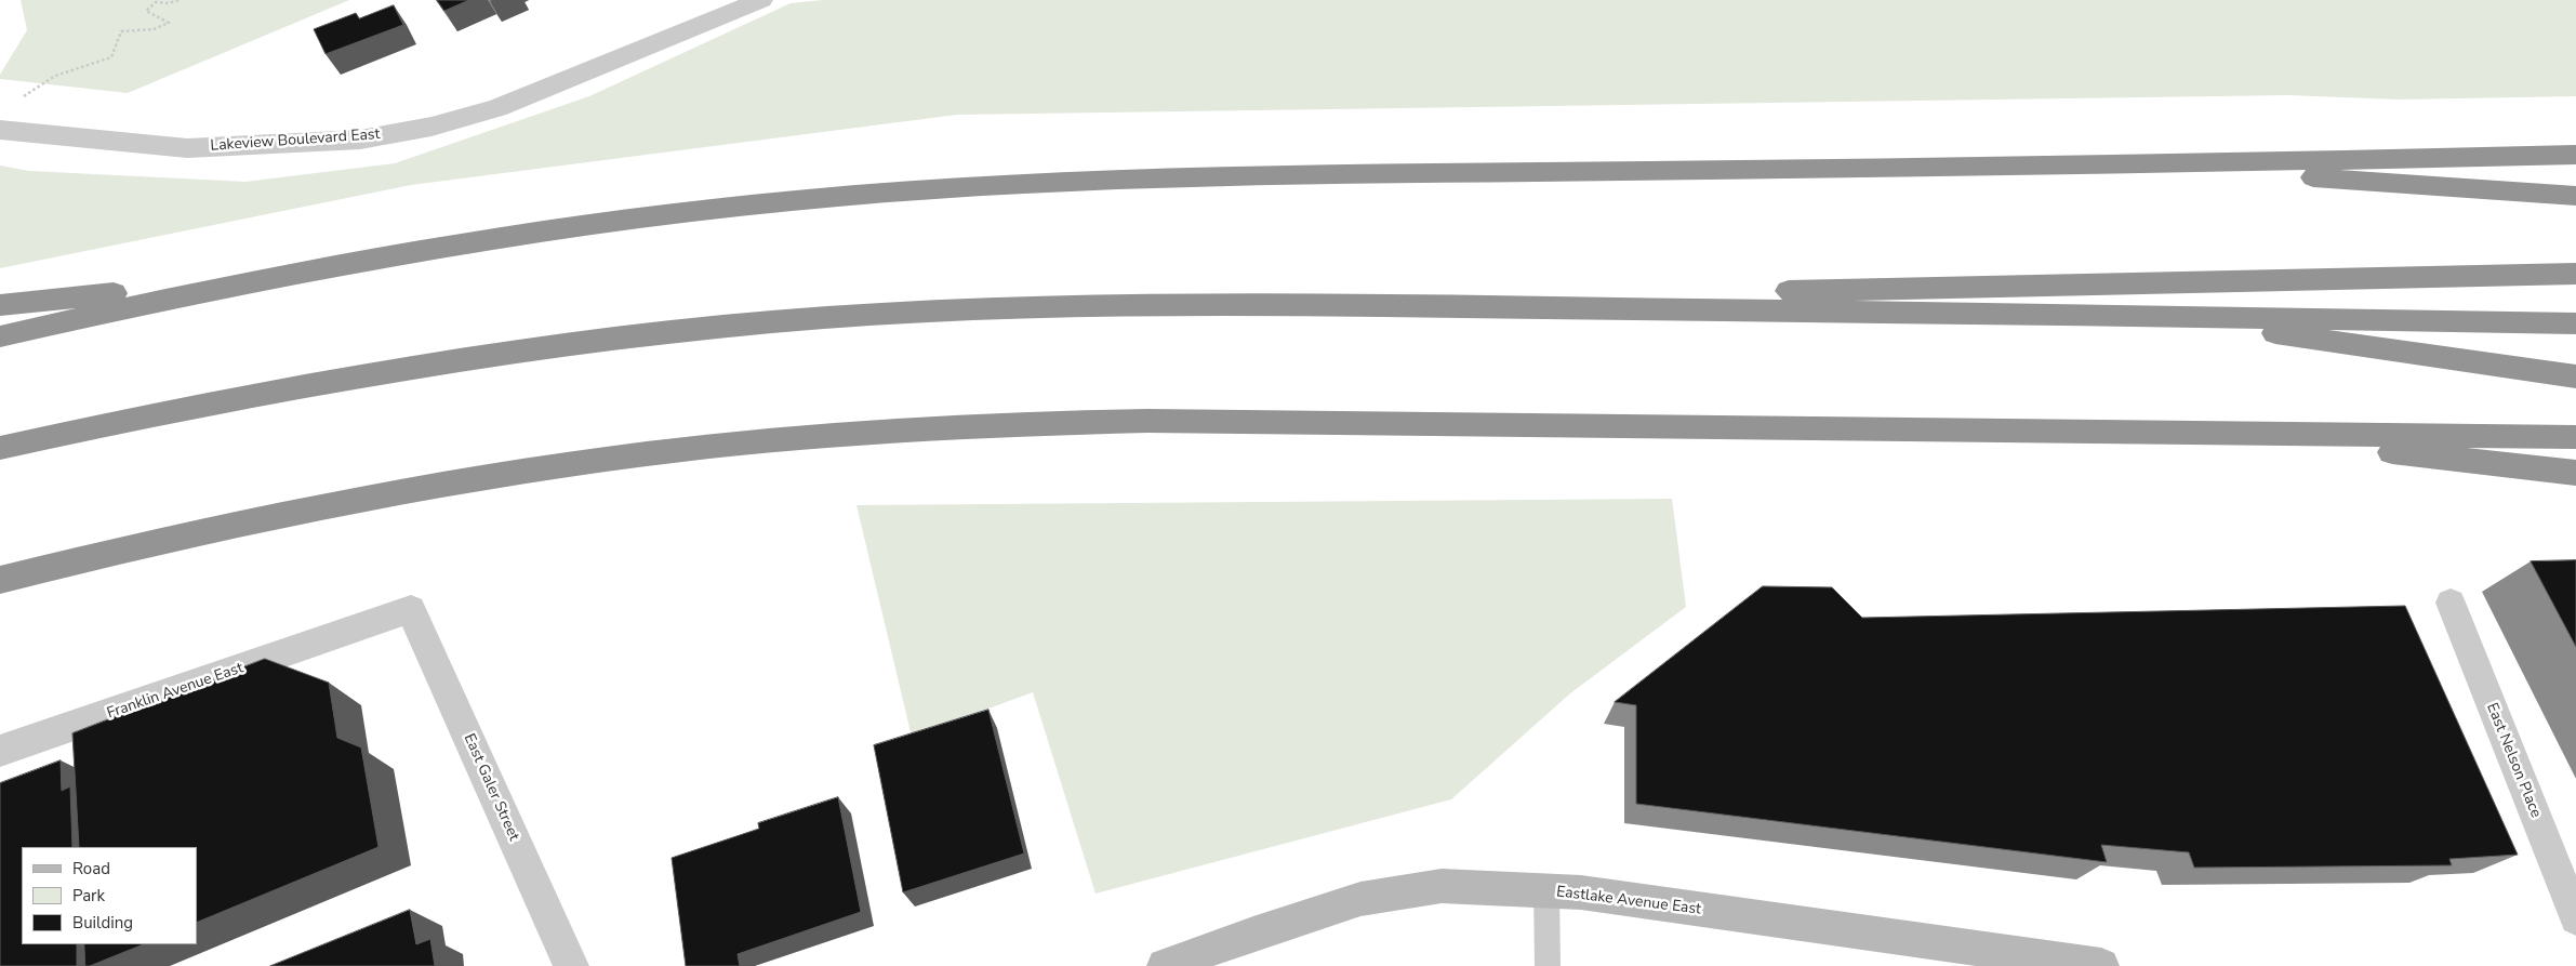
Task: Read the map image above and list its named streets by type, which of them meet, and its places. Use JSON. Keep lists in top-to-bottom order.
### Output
{
  "streets": {
    "main road": ["Eastlake Avenue East"],
    "street": [
      "Lakeview Boulevard East",
      "Franklin Avenue East",
      "East Nelson Place",
      "East Galer Street"
    ]
  },
  "crossings": [
    ["Franklin Avenue East", "East Galer Street"]
  ],
  "legend": ["Road", "Park", "Building"]
}
